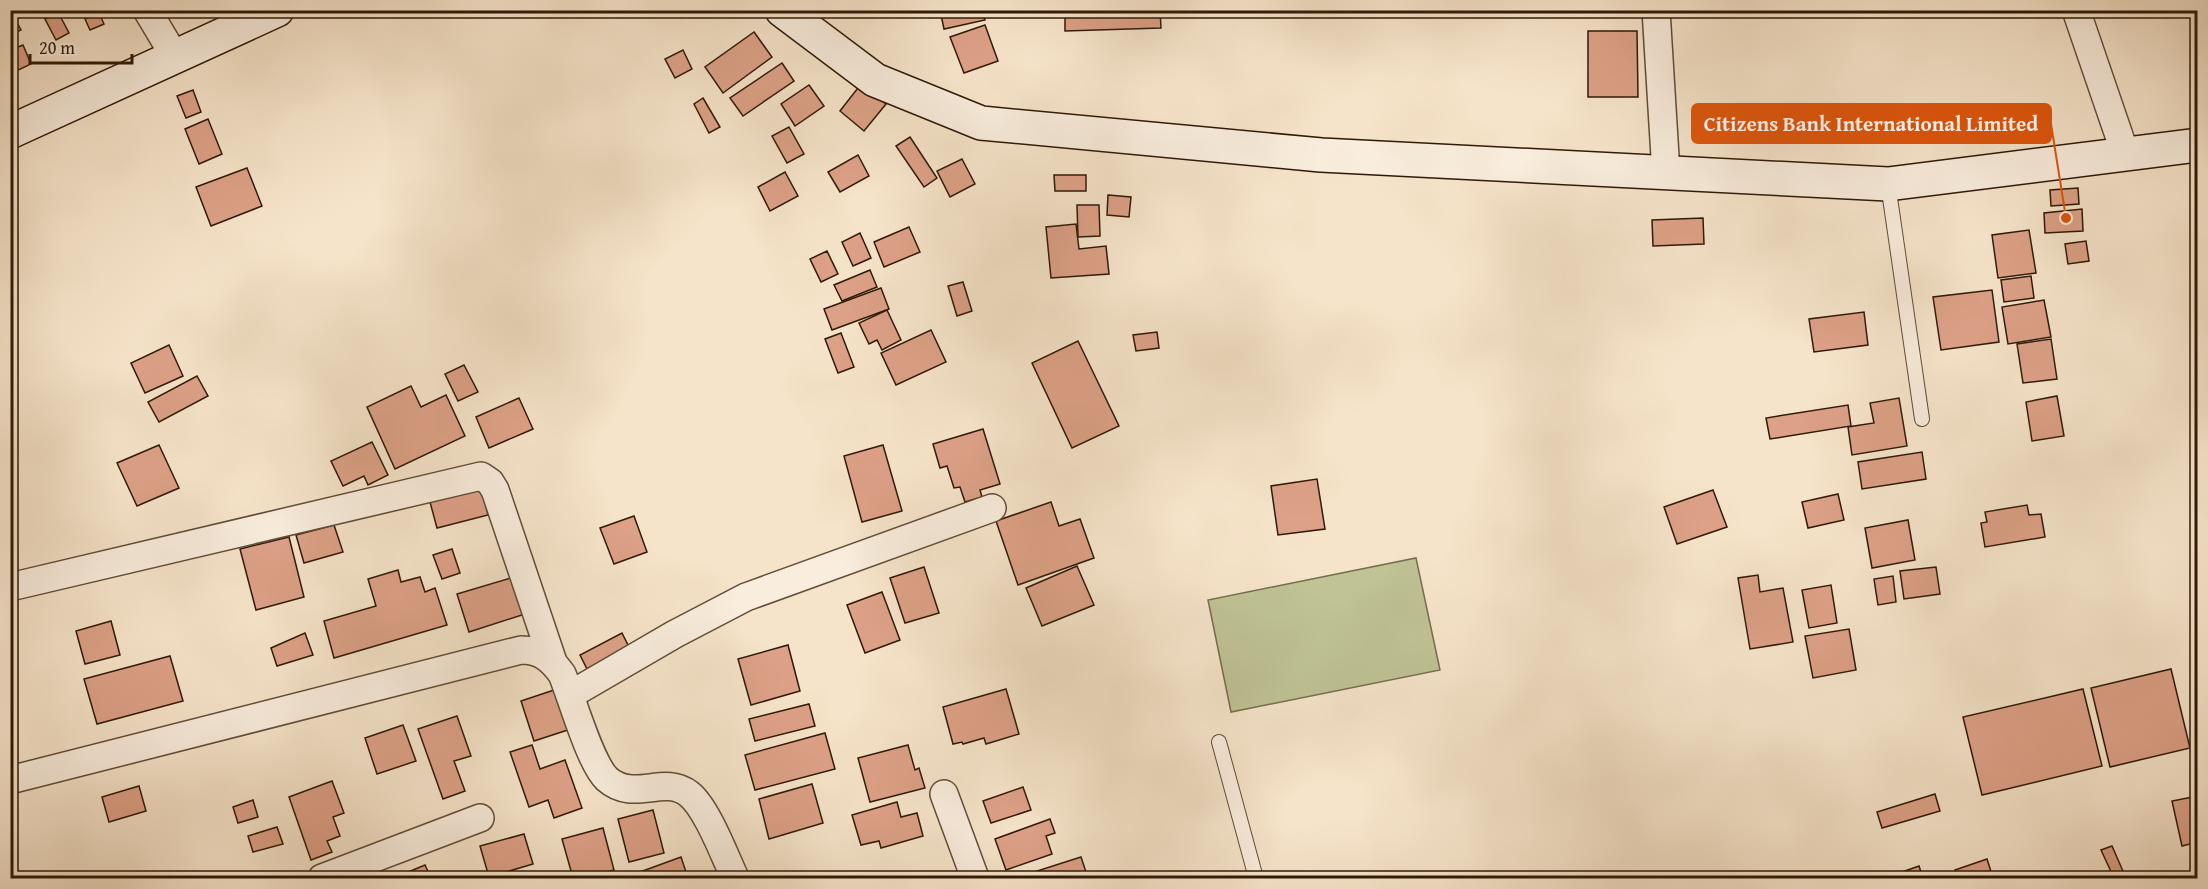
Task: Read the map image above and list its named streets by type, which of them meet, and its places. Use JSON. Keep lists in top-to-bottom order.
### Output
{
  "places": ["Citizens Bank International Limited"],
  "scale_bar": "20 m"
}
